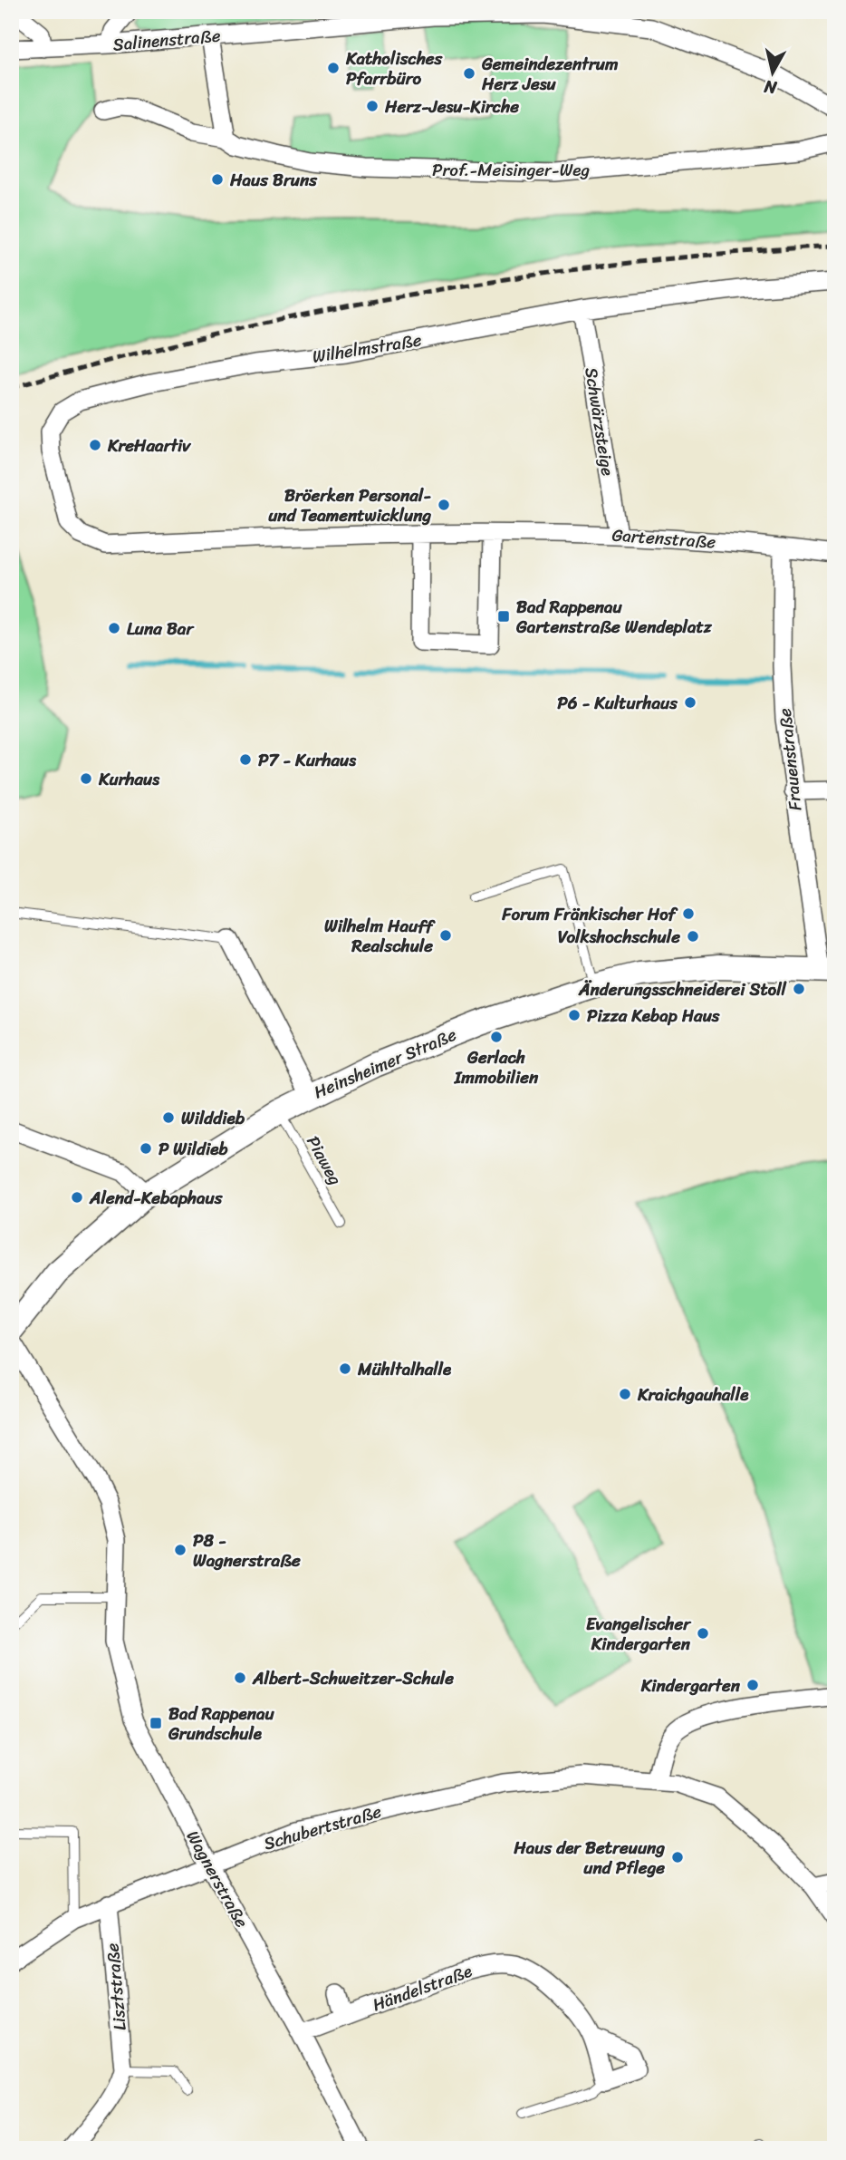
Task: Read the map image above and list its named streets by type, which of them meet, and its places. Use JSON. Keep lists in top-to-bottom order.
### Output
{
  "streets": {
    "street": [
      "Salinenstraße",
      "Prof.-Meisinger-Weg",
      "Wilhelmstraße",
      "Schwärzsteige",
      "Gartenstraße",
      "Frauenstraße",
      "Heinsheimer Straße",
      "Schubertstraße",
      "Wagnerstraße",
      "Lisztstraße",
      "Händelstraße"
    ],
    "lane": ["Piaweg"]
  },
  "crossings": [
    ["Wilhelmstraße", "Schwärzsteige"],
    ["Wilhelmstraße", "Gartenstraße"],
    ["Schwärzsteige", "Gartenstraße"],
    ["Gartenstraße", "Frauenstraße"],
    ["Frauenstraße", "Heinsheimer Straße"],
    ["Heinsheimer Straße", "Piaweg"],
    ["Schubertstraße", "Wagnerstraße"],
    ["Schubertstraße", "Lisztstraße"],
    ["Wagnerstraße", "Händelstraße"]
  ],
  "places": {
    "other": [
      "Katholisches Pfarrbüro",
      "Gemeindezentrum Herz Jesu",
      "Herz-Jesu-Kirche",
      "Haus Bruns",
      "KreHaartiv",
      "Bröerken Personal- und Teamentwicklung",
      "Luna Bar",
      "P6 - Kulturhaus",
      "P7 - Kurhaus",
      "Kurhaus",
      "Forum Fränkischer Hof",
      "Wilhelm Hauff Realschule",
      "Volkshochschule",
      "Änderungsschneiderei Stoll",
      "Pizza Kebap Haus",
      "Gerlach Immobilien",
      "Wilddieb",
      "P Wildieb",
      "Alend-Kebaphaus",
      "Mühltalhalle",
      "Kraichgauhalle",
      "P8 - Wagnerstraße",
      "Evangelischer Kindergarten",
      "Albert-Schweitzer-Schule",
      "Kindergarten",
      "Haus der Betreuung und Pflege"
    ],
    "transit": ["Bad Rappenau Gartenstraße Wendeplatz", "Bad Rappenau Grundschule"]
  },
  "north": "bottom"
}
